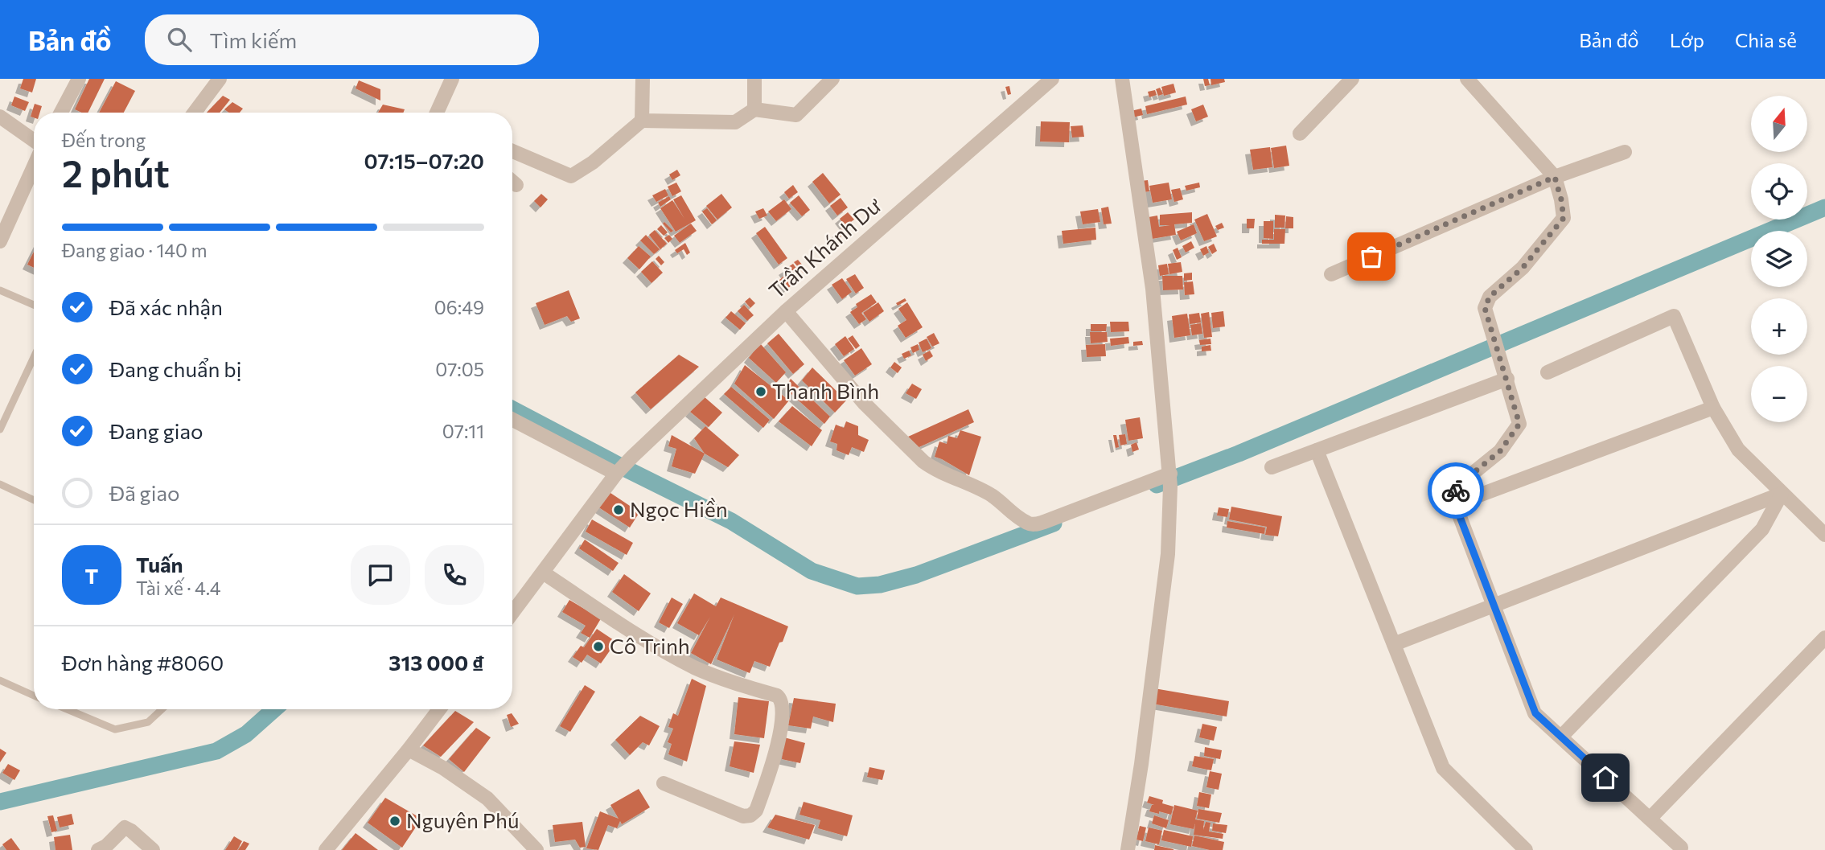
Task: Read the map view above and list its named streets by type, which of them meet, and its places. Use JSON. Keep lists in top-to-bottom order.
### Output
{
  "streets": {
    "street": ["Trần Khánh Dư"]
  },
  "places": [
    "Thanh Bình",
    "Ngọc Hiền",
    "Cô Trinh",
    "Nguyên Phú"
  ],
  "north": "top",
  "page": {
    "header": "Bản đồ",
    "search": "Tìm kiếm",
    "nav": ["Bản đồ", "Lớp", "Chia sẻ"],
    "map_buttons": ["+", "−"],
    "heading": ["2 phút", "Đến trong", "07:15–07:20"],
    "panel": [
      "Tuấn",
      "Tài xế · 4.4",
      "Đơn hàng #8060",
      "313 000 ₫"
    ],
    "bar": "Đang giao · 140 m",
    "list": [
      ["Đã xác nhận", "06:49"],
      ["Đang chuẩn bị", "07:05"],
      ["Đang giao", "07:11"],
      "Đã giao"
    ],
    "round": "T"
  }
}
